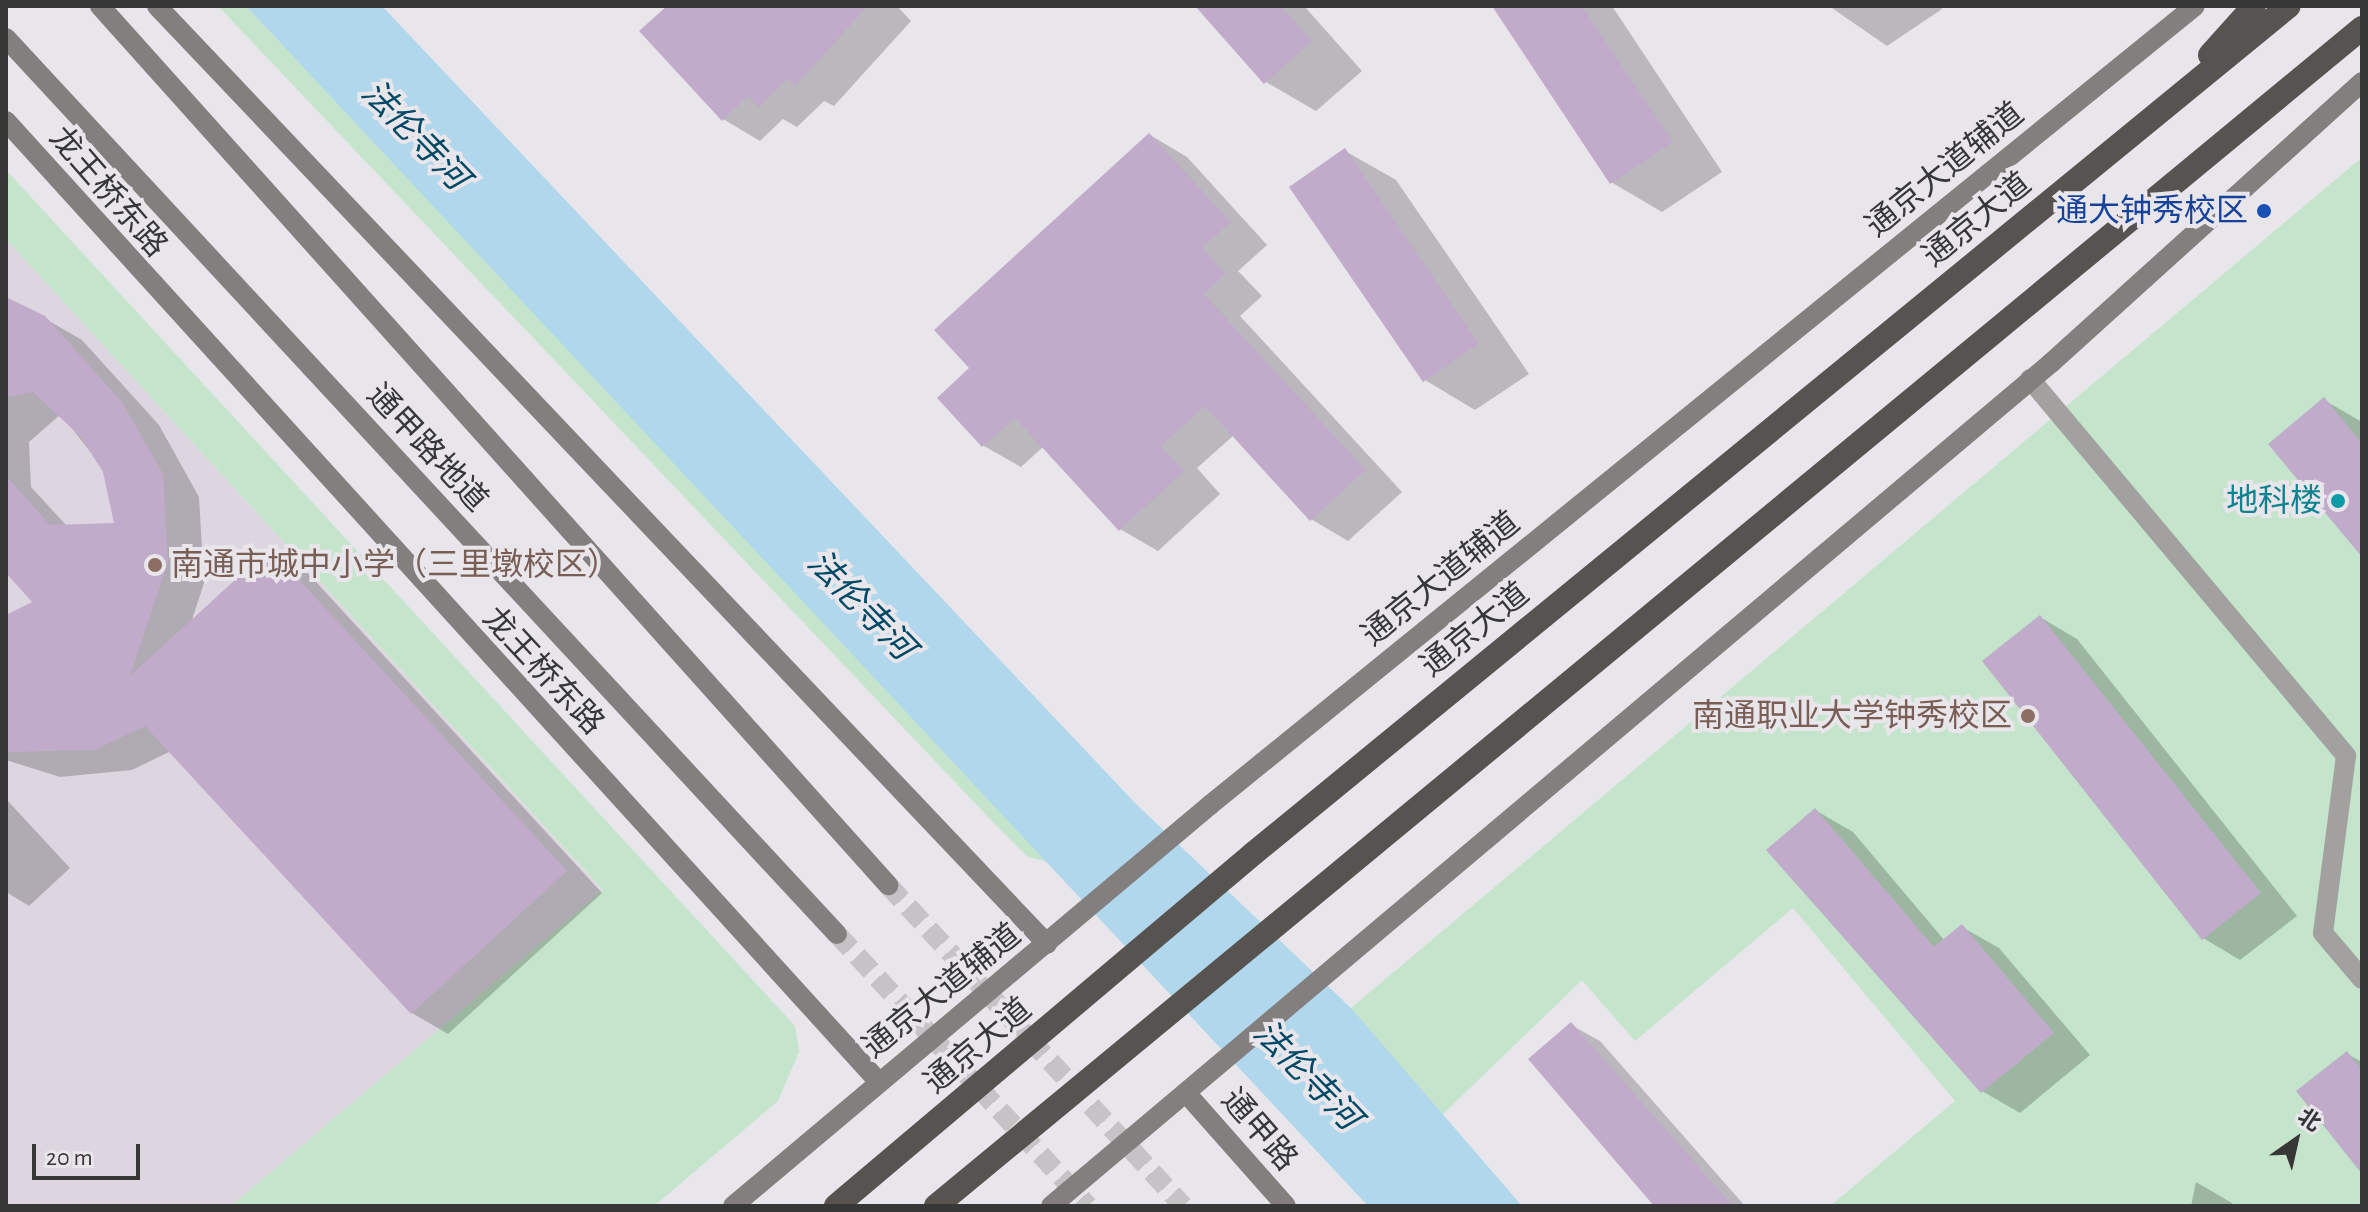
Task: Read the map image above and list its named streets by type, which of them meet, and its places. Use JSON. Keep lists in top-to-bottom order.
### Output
{
  "streets": {
    "highway": ["通京大道"],
    "main road": [
      "通京大道辅道",
      "龙王桥东路",
      "通甲路地道",
      "通甲路"
    ]
  },
  "crossings": [
    ["通京大道辅道", "龙王桥东路"]
  ],
  "water": ["法伦寺河"],
  "places": [
    "通大钟秀校区",
    "地科楼",
    "南通市城中小学（三里墩校区）",
    "南通职业大学钟秀校区"
  ],
  "scale_bar": "20 m",
  "north": "top right"
}
